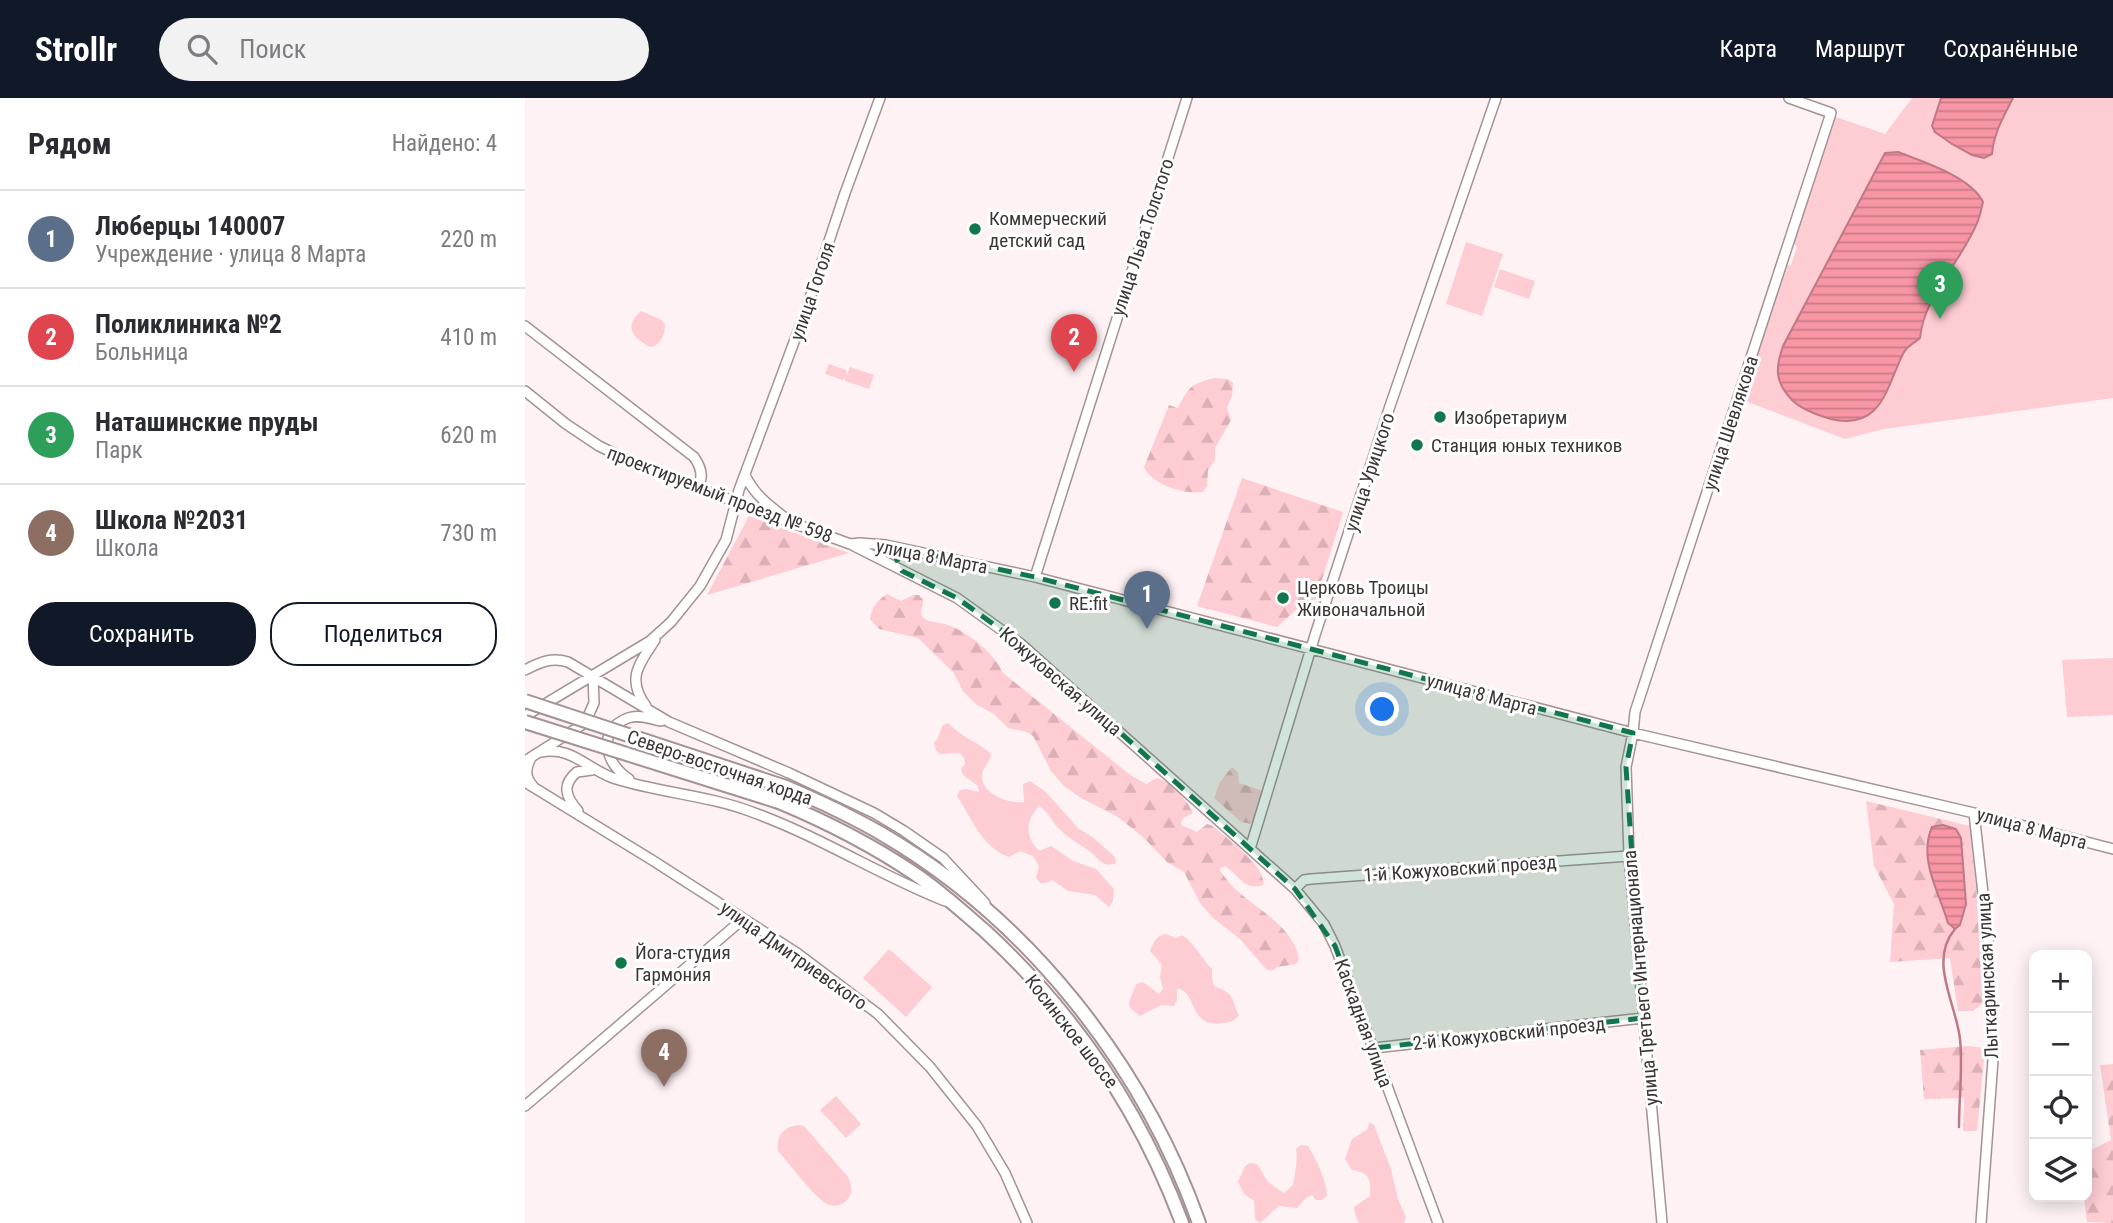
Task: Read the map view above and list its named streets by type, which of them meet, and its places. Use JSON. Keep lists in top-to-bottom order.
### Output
{
  "streets": {
    "highway": ["Северо-восточная хорда", "Косинское шоссе"],
    "street": [
      "улица Льва Толстого",
      "улица Гоголя",
      "улица Шевлякова",
      "улица Урицкого",
      "проектируемый проезд № 598",
      "улица 8 Марта",
      "Кожуховская улица",
      "1-й Кожуховский проезд",
      "улица Дмитриевского",
      "Лыткаринская улица",
      "улица Третьего Интернационала",
      "Каскадная улица",
      "2-й Кожуховский проезд"
    ]
  },
  "crossings": [
    ["улица Льва Толстого", "улица 8 Марта"],
    ["улица Гоголя", "проектируемый проезд № 598"],
    ["улица Шевлякова", "улица 8 Марта"],
    ["улица Шевлякова", "улица Третьего Интернационала"],
    ["улица Урицкого", "улица 8 Марта"],
    ["улица Урицкого", "Кожуховская улица"],
    ["улица Урицкого", "Каскадная улица"],
    ["проектируемый проезд № 598", "улица 8 Марта"],
    ["проектируемый проезд № 598", "Кожуховская улица"],
    ["улица 8 Марта", "Кожуховская улица"],
    ["улица 8 Марта", "Лыткаринская улица"],
    ["улица 8 Марта", "улица Третьего Интернационала"],
    ["Кожуховская улица", "Каскадная улица"],
    ["Северо-восточная хорда", "Косинское шоссе"],
    ["1-й Кожуховский проезд", "улица Третьего Интернационала"],
    ["1-й Кожуховский проезд", "Каскадная улица"],
    ["улица Третьего Интернационала", "2-й Кожуховский проезд"],
    ["Каскадная улица", "2-й Кожуховский проезд"]
  ],
  "places": [
    "Коммерческий детский сад",
    "Изобретариум",
    "Станция юных техников",
    "Церковь Троицы Живоначальной",
    "RE:fit",
    "Йога-студия Гармония"
  ],
  "page": {
    "header": "Strollr",
    "search": "Поиск",
    "nav": ["Карта", "Маршрут", "Сохранённые"],
    "heading": ["Рядом", "Найдено: 4"],
    "list": [
      {
        "mark": "1",
        "name": "Люберцы 140007",
        "note": "Учреждение · улица 8 Марта",
        "value": "220 m"
      },
      {
        "mark": "2",
        "name": "Поликлиника №2",
        "note": "Больница",
        "value": "410 m"
      },
      {
        "mark": "3",
        "name": "Наташинские пруды",
        "note": "Парк",
        "value": "620 m"
      },
      {
        "mark": "4",
        "name": "Школа №2031",
        "note": "Школа",
        "value": "730 m"
      }
    ],
    "pins": [
      "3",
      "2",
      "1",
      "4"
    ],
    "buttons": ["Сохранить", "Поделиться"],
    "map_buttons": ["+", "−"]
  }
}
